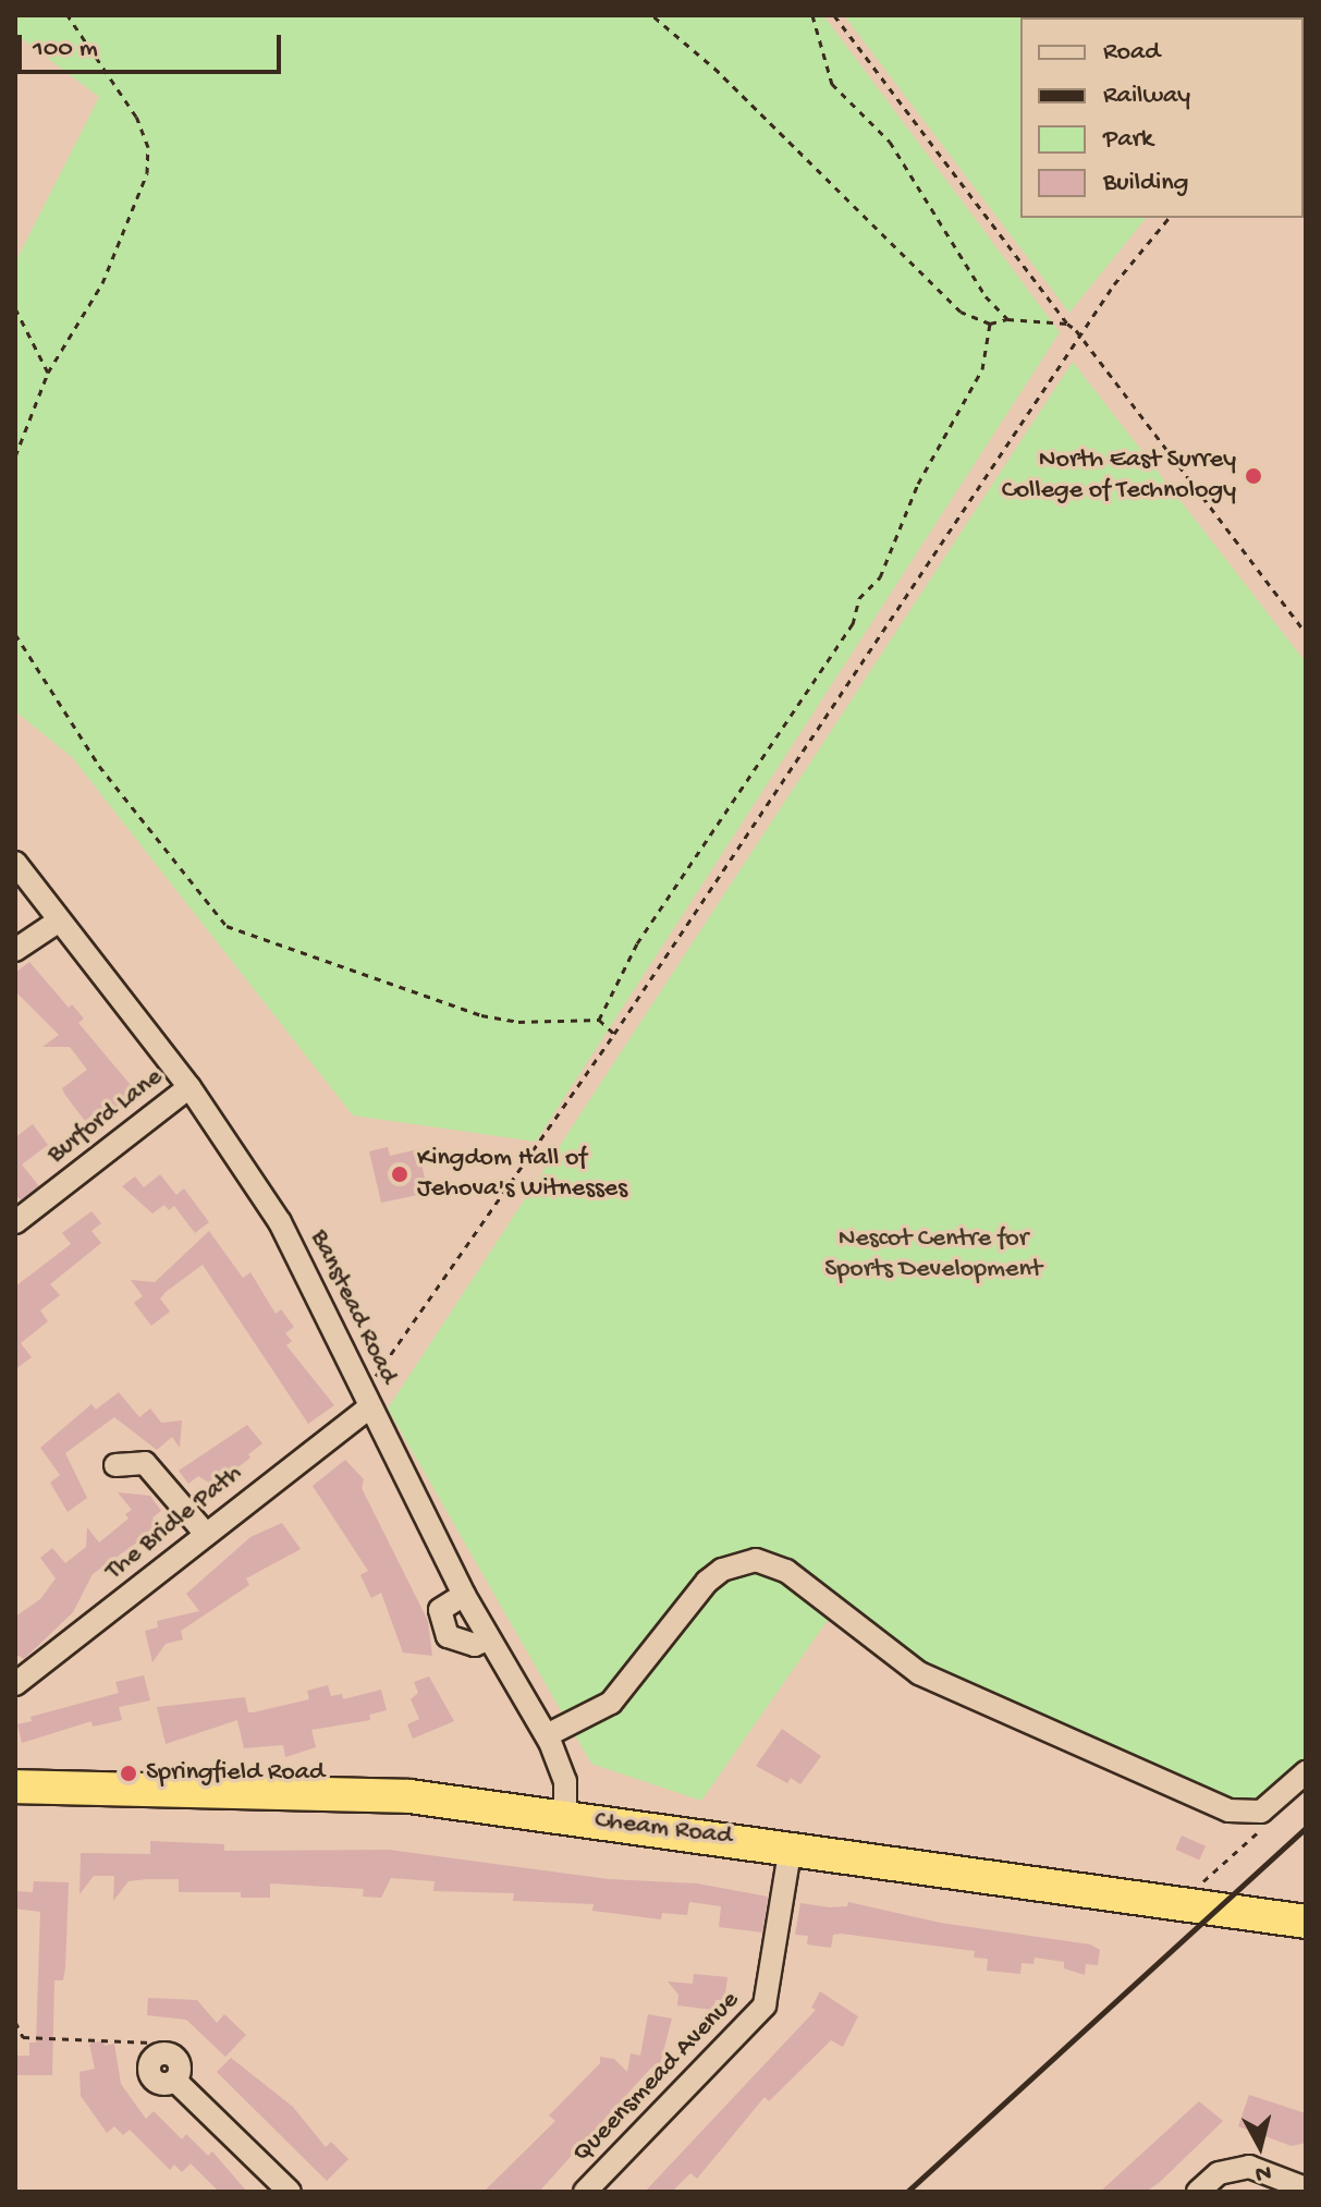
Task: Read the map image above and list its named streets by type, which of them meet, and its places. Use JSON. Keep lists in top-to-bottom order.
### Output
{
  "streets": {
    "highway": ["Cheam Road"],
    "street": [
      "Burford Lane",
      "Banstead Road",
      "The Bridle Path",
      "Queensmead Avenue"
    ]
  },
  "crossings": [
    ["Burford Lane", "Banstead Road"],
    ["Banstead Road", "The Bridle Path"],
    ["Banstead Road", "Cheam Road"],
    ["Cheam Road", "Queensmead Avenue"]
  ],
  "parks": ["Nescot Centre for Sports Development"],
  "places": ["North East Surrey College of Technology", "Kingdom Hall of Jehova's Witnesses", "Springfield Road"],
  "legend": [
    "Road",
    "Railway",
    "Park",
    "Building"
  ],
  "scale_bar": "100 m",
  "north": "bottom"
}
